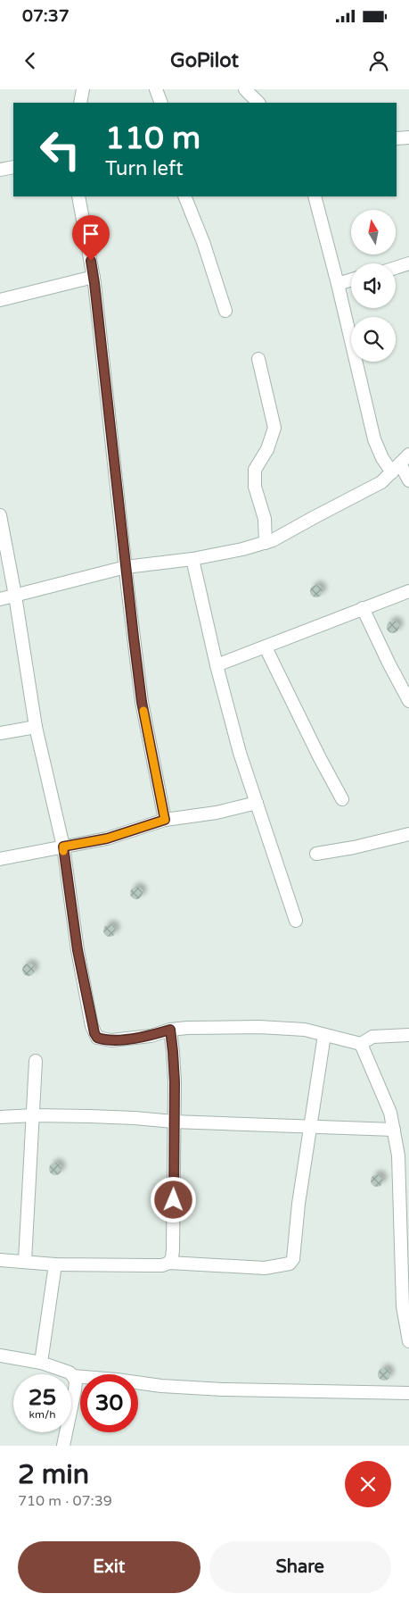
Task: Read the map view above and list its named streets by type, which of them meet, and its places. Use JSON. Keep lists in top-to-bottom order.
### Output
{
  "north": "top",
  "page": {
    "status": "07:37",
    "header": "GoPilot",
    "turn": ["110 m", "Turn left"],
    "speed": "25 km/h",
    "limit": "30",
    "heading": ["2 min", "710 m · 07:39"],
    "buttons": ["Exit", "Share"]
  }
}
